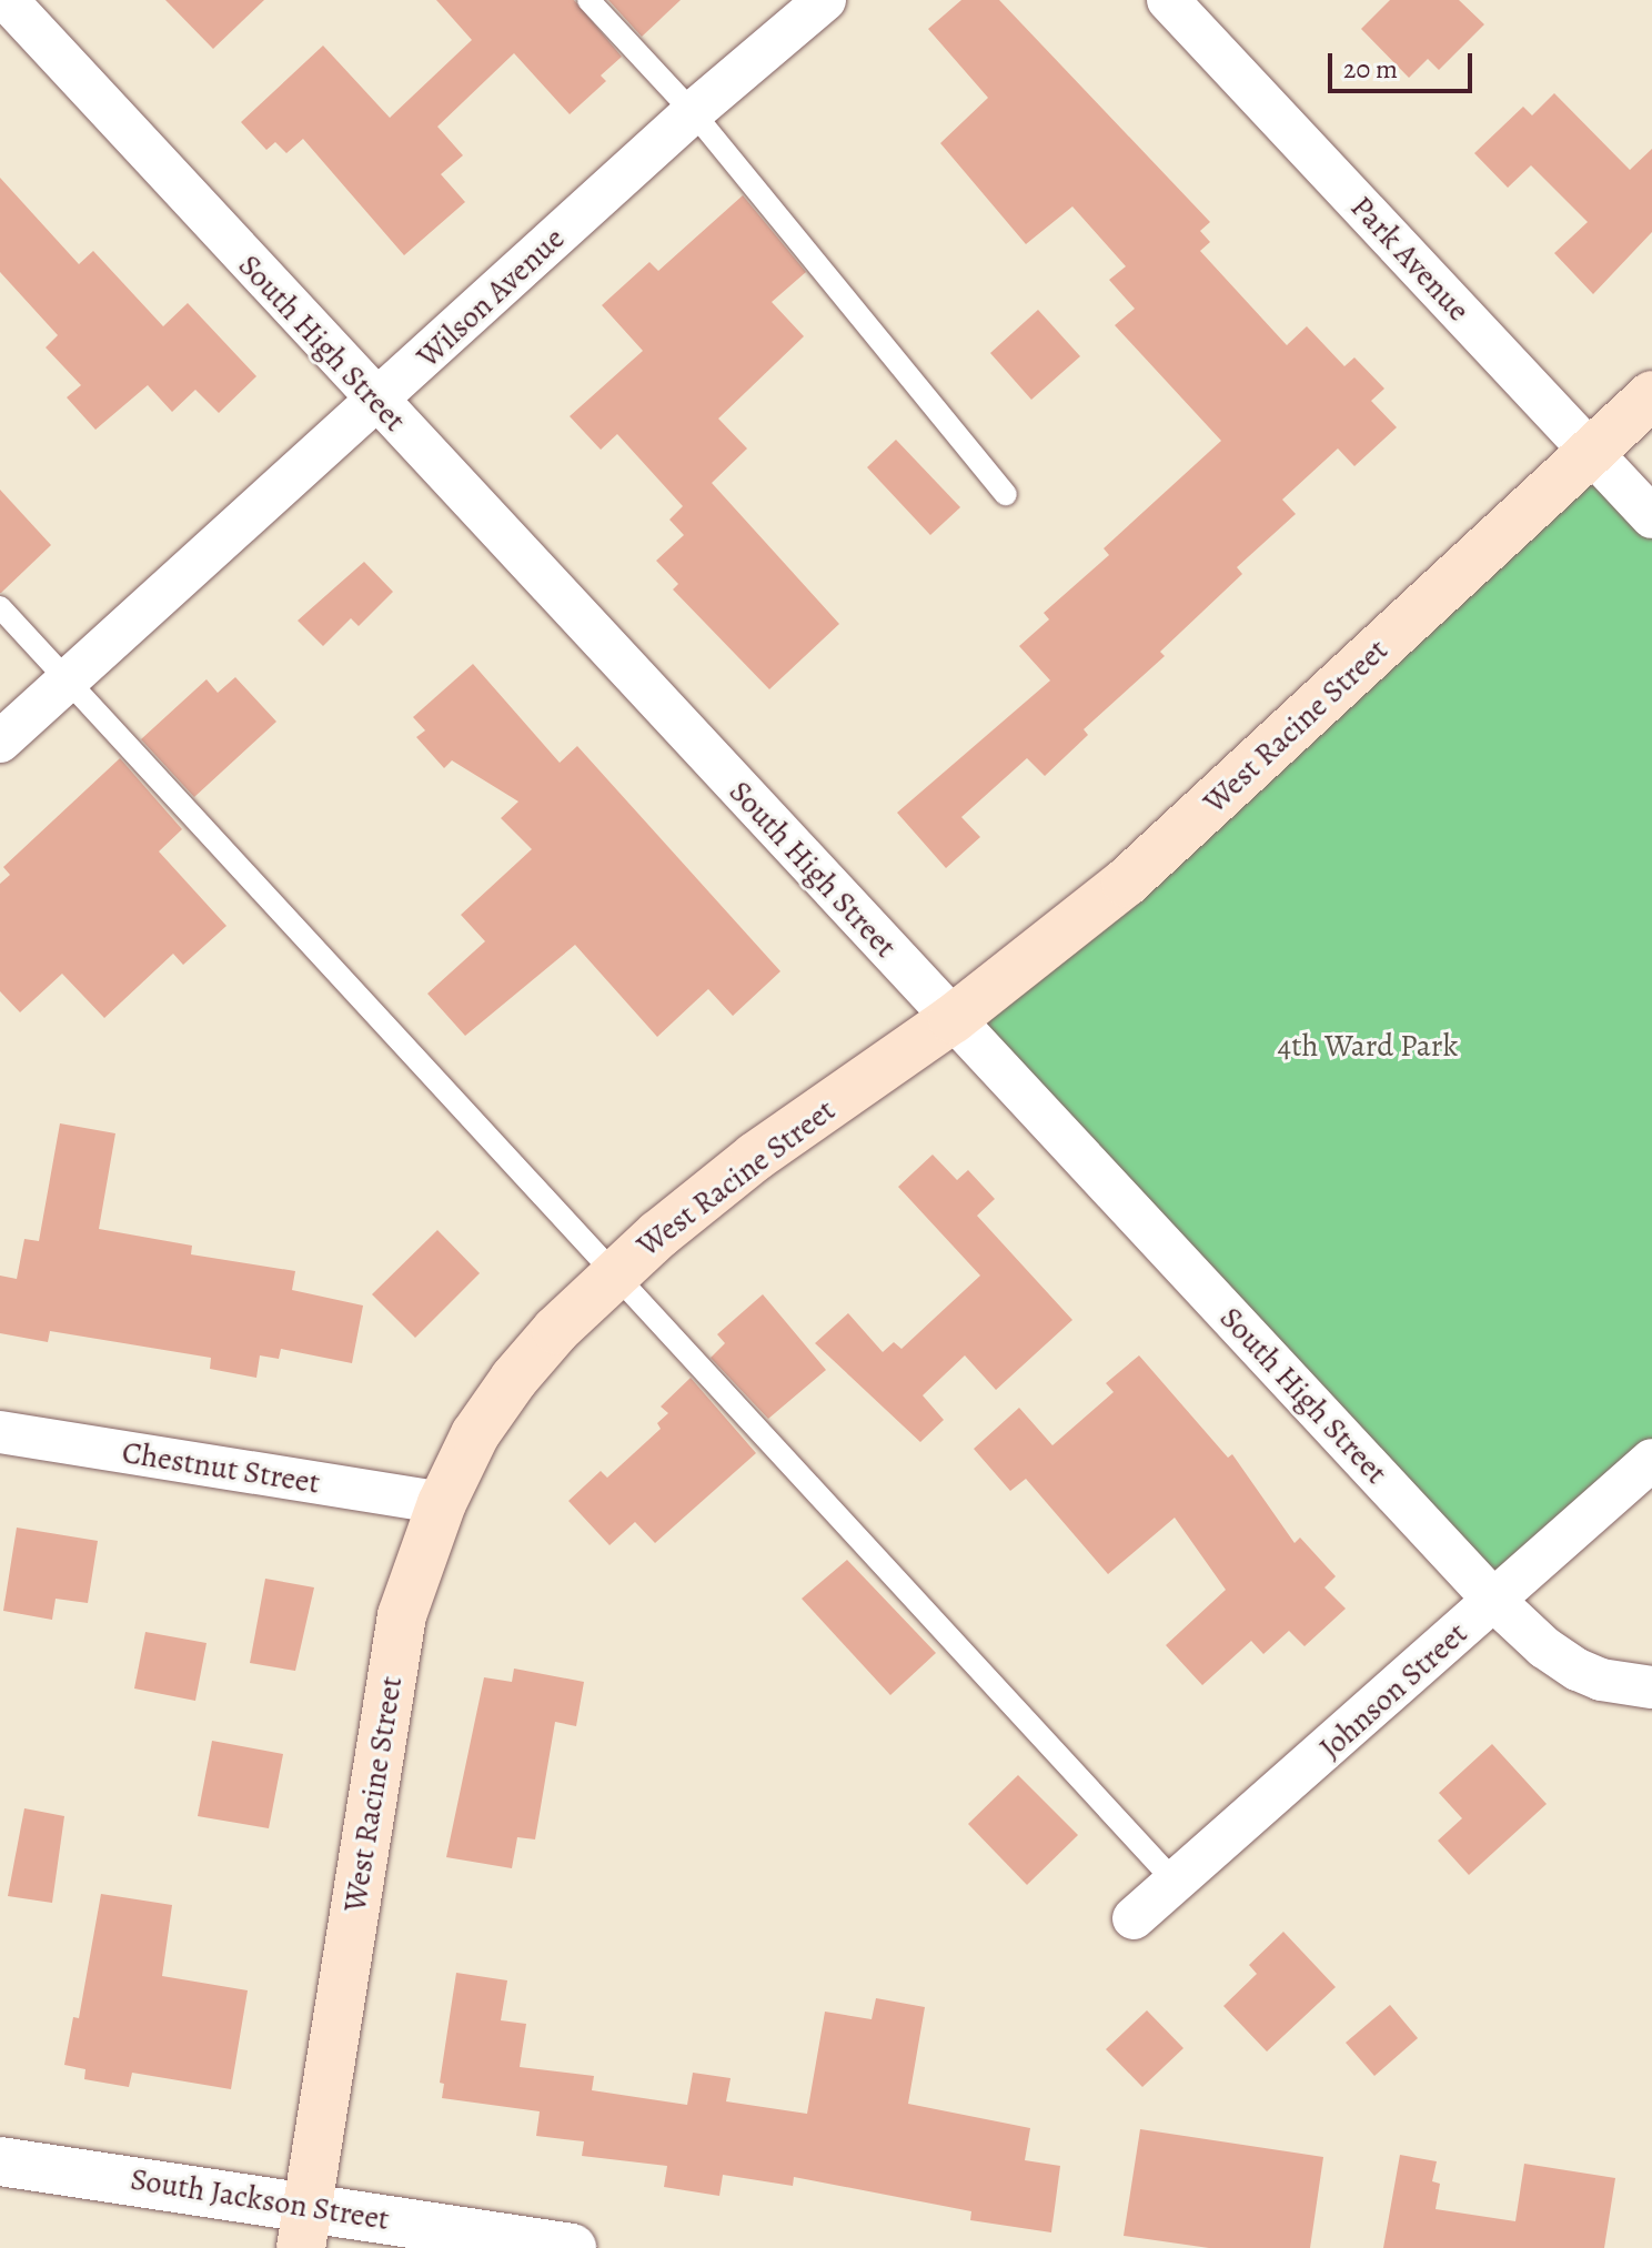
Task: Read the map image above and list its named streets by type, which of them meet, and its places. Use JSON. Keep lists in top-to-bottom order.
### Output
{
  "streets": {
    "main road": ["West Racine Street"],
    "street": [
      "Park Avenue",
      "Wilson Avenue",
      "South High Street",
      "Chestnut Street",
      "Johnson Street",
      "South Jackson Street"
    ]
  },
  "crossings": [
    ["Park Avenue", "West Racine Street"],
    ["Wilson Avenue", "South High Street"],
    ["South High Street", "West Racine Street"],
    ["South High Street", "Johnson Street"],
    ["West Racine Street", "Chestnut Street"],
    ["West Racine Street", "South Jackson Street"]
  ],
  "parks": ["4th Ward Park"],
  "scale_bar": "20 m"
}
